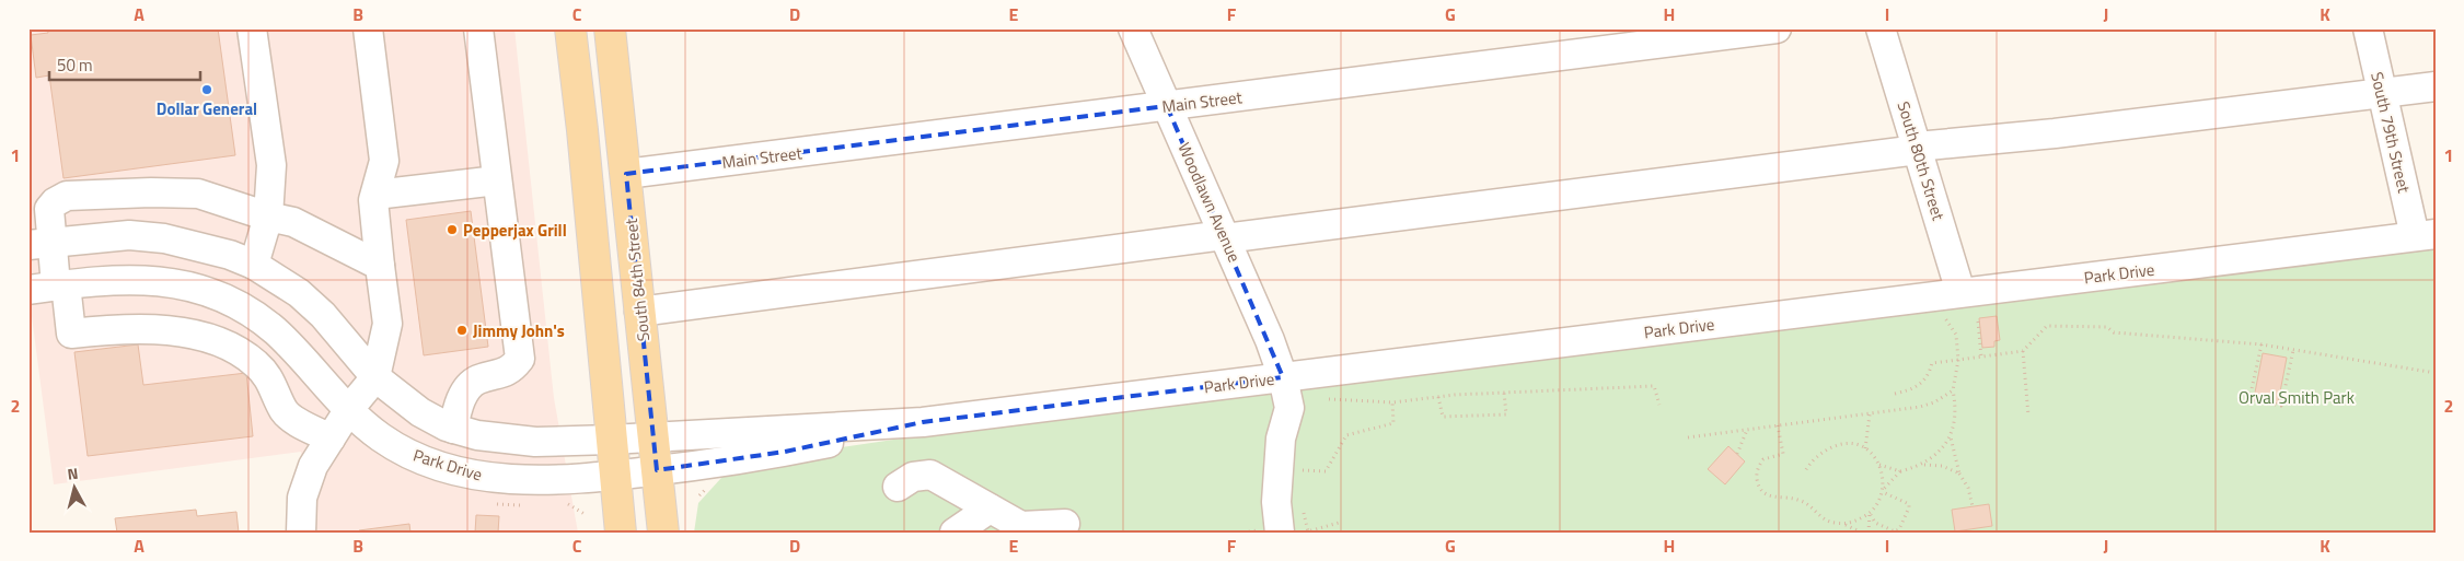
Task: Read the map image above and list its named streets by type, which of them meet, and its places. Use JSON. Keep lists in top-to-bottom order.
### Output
{
  "streets": {
    "main road": ["South 84th Street"],
    "street": [
      "Main Street",
      "South 79th Street",
      "South 80th Street",
      "Woodlawn Avenue",
      "Park Drive"
    ]
  },
  "crossings": [
    ["Main Street", "Woodlawn Avenue"],
    ["Main Street", "South 84th Street"],
    ["South 79th Street", "Park Drive"],
    ["South 80th Street", "Park Drive"],
    ["Woodlawn Avenue", "Park Drive"],
    ["Park Drive", "South 84th Street"]
  ],
  "parks": ["Orval Smith Park"],
  "places": ["Dollar General", "Pepperjax Grill", "Jimmy John's"],
  "scale_bar": "50 m",
  "north": "top",
  "grid": {
    "columns": [
      "A",
      "B",
      "C",
      "D",
      "E",
      "F",
      "G",
      "H",
      "I",
      "J",
      "K"
    ],
    "rows": ["1", "2"]
  }
}
